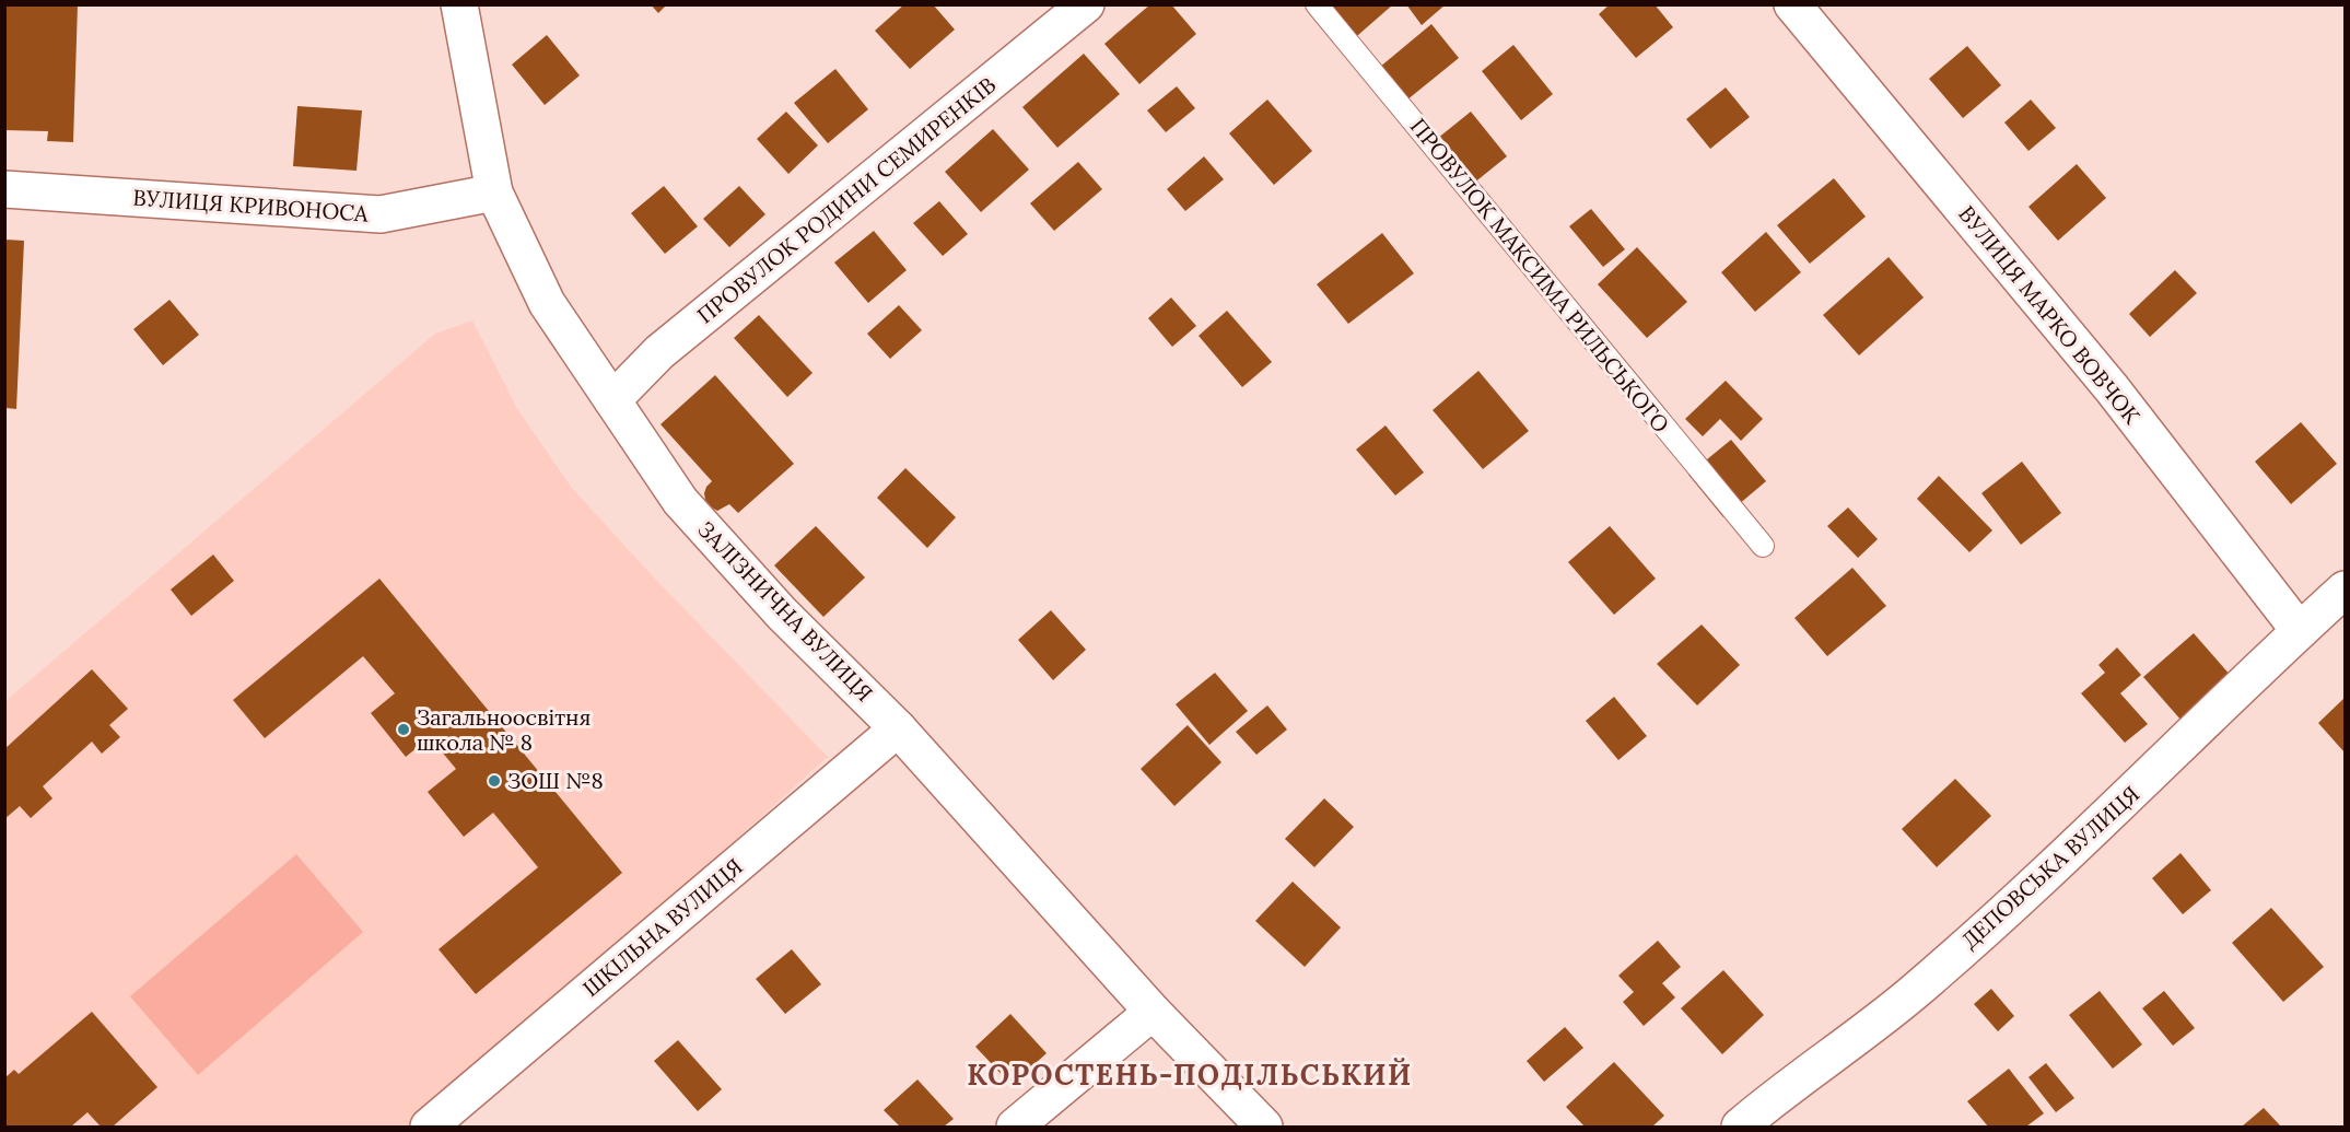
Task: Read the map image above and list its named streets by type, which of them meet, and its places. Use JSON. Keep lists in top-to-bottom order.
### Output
{
  "streets": {
    "street": [
      "ПРОВУЛОК РОДИНИ СЕМИРЕНКІВ",
      "ВУЛИЦЯ КРИВОНОСА",
      "ВУЛИЦЯ МАРКО ВОВЧОК",
      "ЗАЛІЗНИЧНА ВУЛИЦЯ",
      "ДЕПОВСЬКА ВУЛИЦЯ",
      "ШКІЛЬНА ВУЛИЦЯ"
    ],
    "lane": ["ПРОВУЛОК МАКСИМА РИЛЬСЬКОГО"]
  },
  "crossings": [
    ["ПРОВУЛОК РОДИНИ СЕМИРЕНКІВ", "ЗАЛІЗНИЧНА ВУЛИЦЯ"],
    ["ВУЛИЦЯ КРИВОНОСА", "ЗАЛІЗНИЧНА ВУЛИЦЯ"],
    ["ВУЛИЦЯ МАРКО ВОВЧОК", "ДЕПОВСЬКА ВУЛИЦЯ"],
    ["ЗАЛІЗНИЧНА ВУЛИЦЯ", "ШКІЛЬНА ВУЛИЦЯ"]
  ],
  "districts": ["КОРОСТЕНЬ-ПОДІЛЬСЬКИЙ"],
  "places": ["Загальноосвітня школа № 8", "ЗОШ №8"]
}
